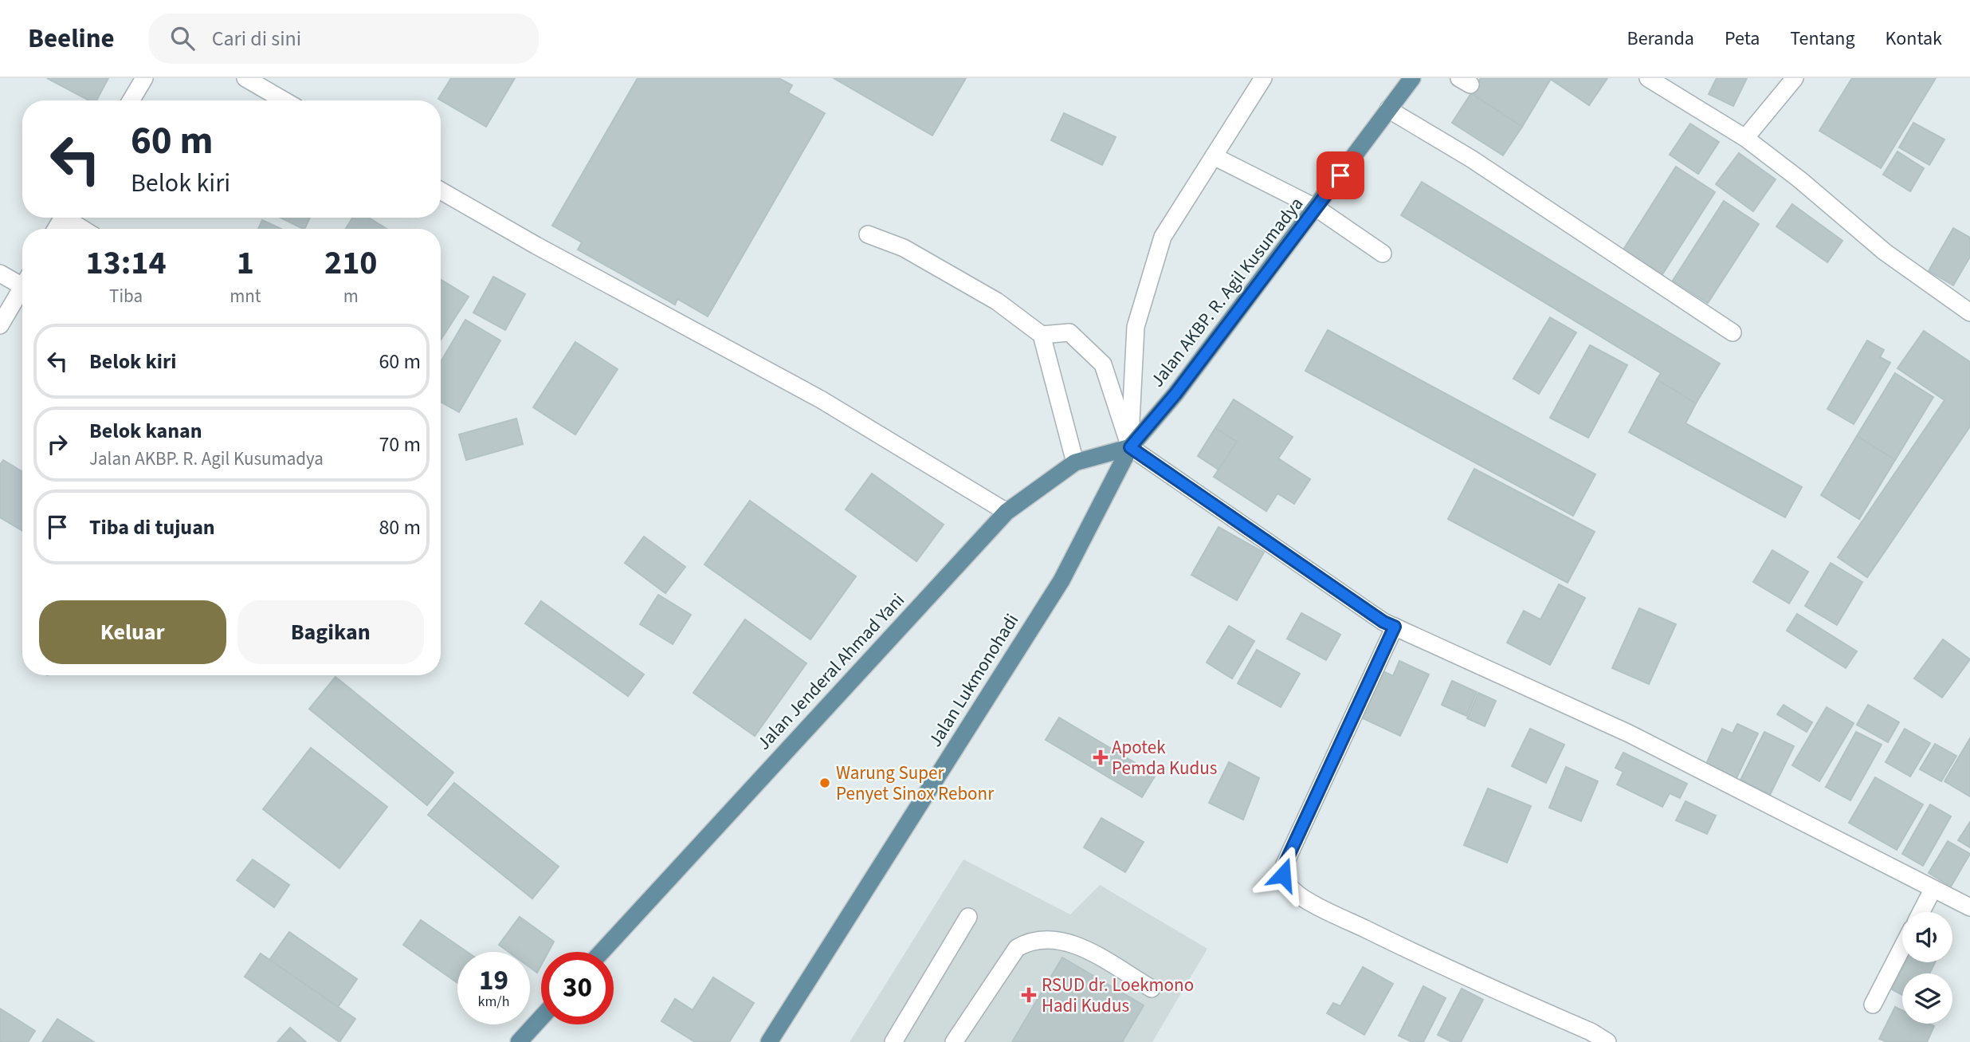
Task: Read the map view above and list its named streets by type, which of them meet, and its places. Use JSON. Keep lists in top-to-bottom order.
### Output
{
  "streets": {
    "main road": ["Jalan AKBP. R. Agil Kusumadya", "Jalan Jenderal Ahmad Yani", "Jalan Lukmonohadi"]
  },
  "crossings": [
    ["Jalan AKBP. R. Agil Kusumadya", "Jalan Jenderal Ahmad Yani"],
    ["Jalan AKBP. R. Agil Kusumadya", "Jalan Lukmonohadi"],
    ["Jalan Jenderal Ahmad Yani", "Jalan Lukmonohadi"]
  ],
  "places": {
    "health": ["Apotek Pemda Kudus", "RSUD dr. Loekmono Hadi Kudus"],
    "other": ["Warung Super Penyet Sinox Rebonr"]
  },
  "page": {
    "header": "Beeline",
    "search": "Cari di sini",
    "nav": [
      "Beranda",
      "Peta",
      "Tentang",
      "Kontak"
    ],
    "turn": ["60 m", "Belok kiri"],
    "eta": [
      "13:14",
      "Tiba",
      "1",
      "mnt",
      "210",
      "m"
    ],
    "list": [
      {
        "name": "Belok kiri",
        "value": "60 m"
      },
      {
        "name": "Belok kanan",
        "note": "Jalan AKBP. R. Agil Kusumadya",
        "value": "70 m"
      },
      {
        "name": "Tiba di tujuan",
        "value": "80 m"
      }
    ],
    "buttons": ["Keluar", "Bagikan"],
    "speed": "19 km/h",
    "limit": "30"
  }
}
